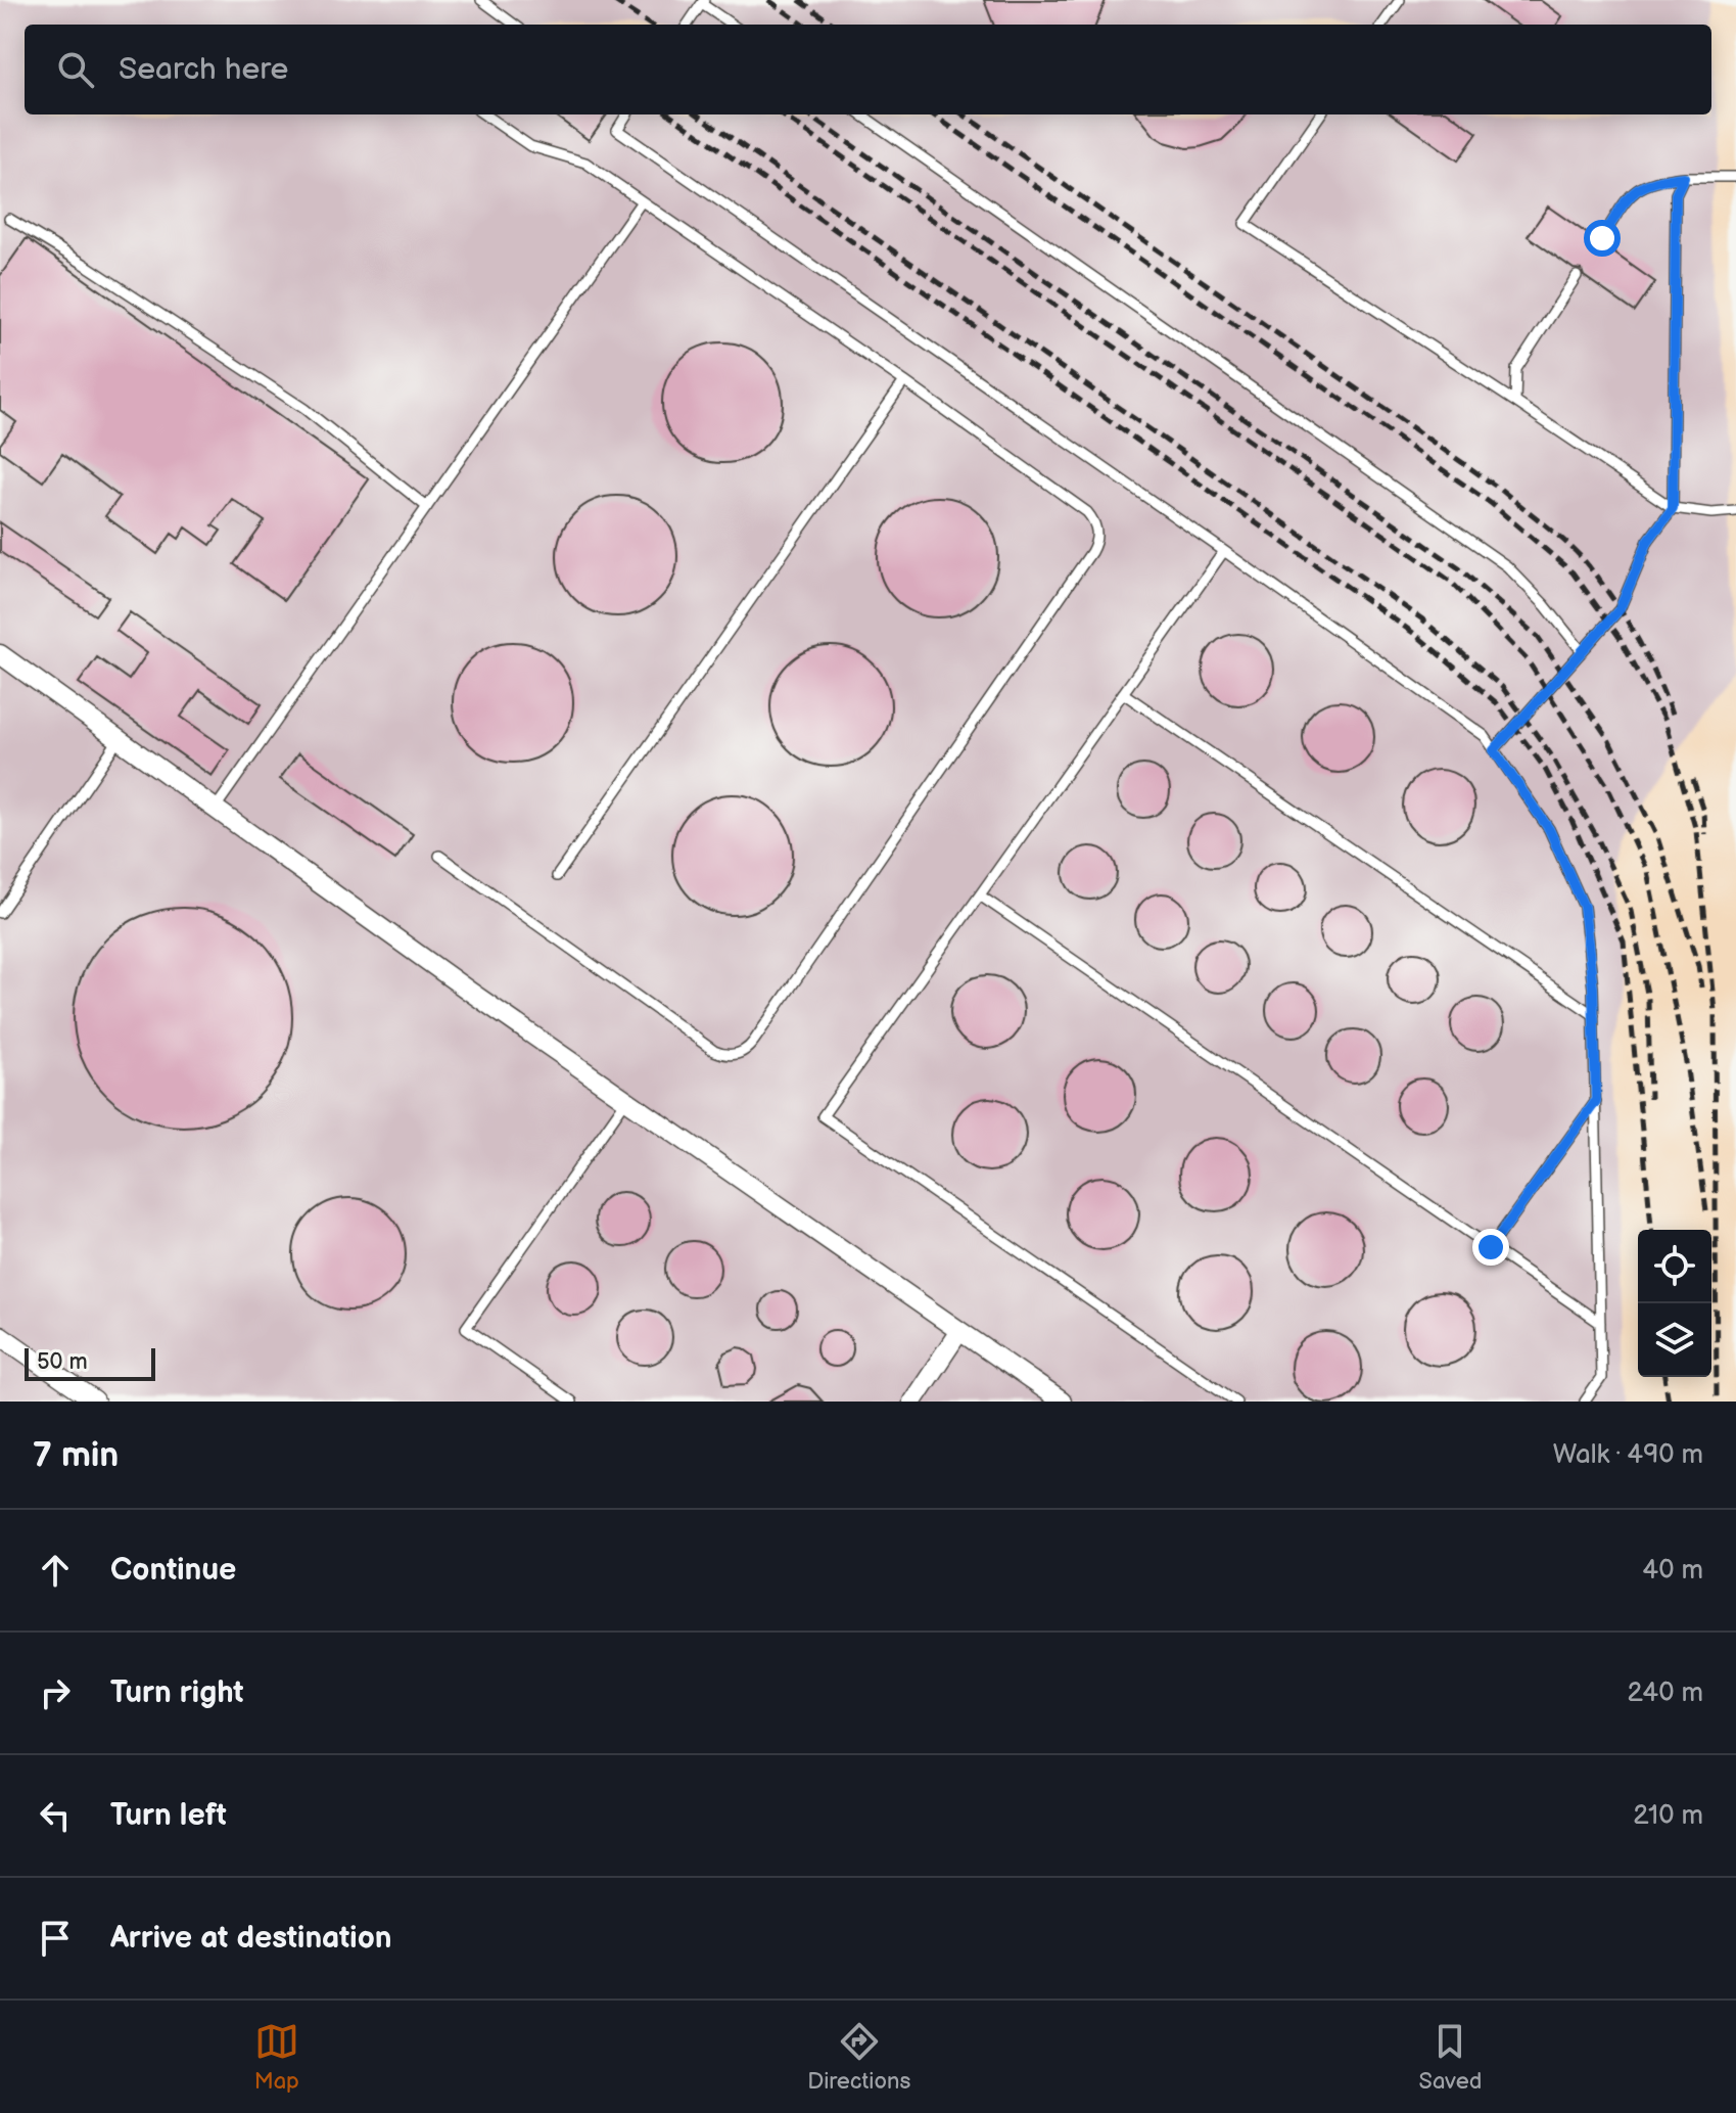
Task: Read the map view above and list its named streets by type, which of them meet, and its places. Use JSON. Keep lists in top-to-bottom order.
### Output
{
  "scale_bar": "50 m",
  "page": {
    "search": "Search here",
    "scale": "50 m",
    "heading": ["7 min", "Walk · 490 m"],
    "list": [
      ["Continue", "40 m"],
      ["Turn right", "240 m"],
      ["Turn left", "210 m"],
      "Arrive at destination"
    ],
    "nav": ["Map", "Directions", "Saved"]
  }
}
